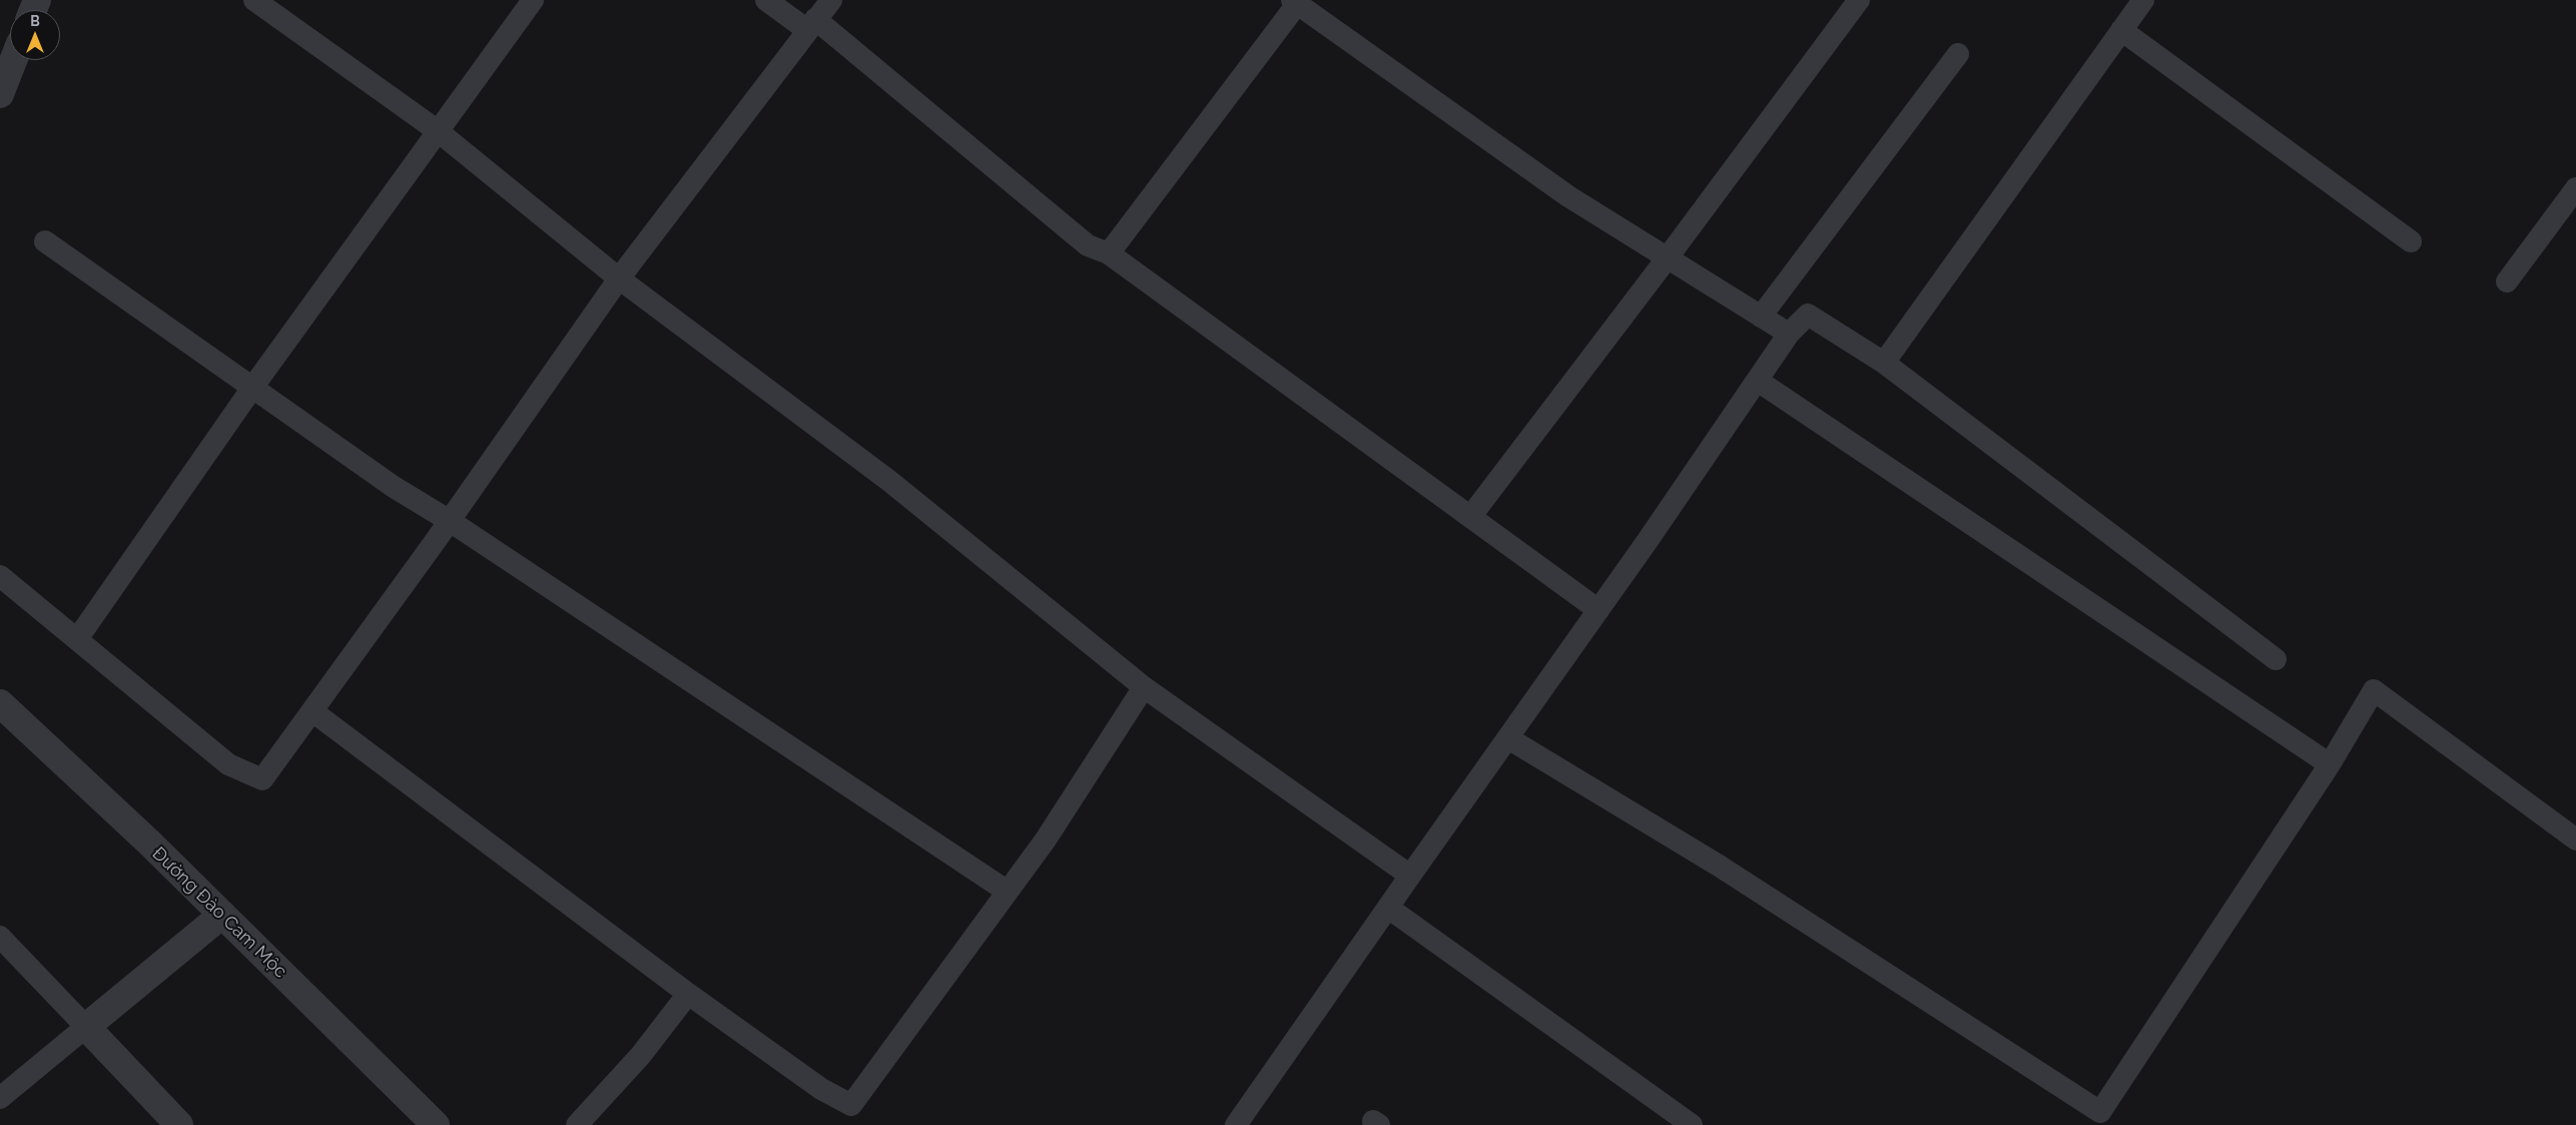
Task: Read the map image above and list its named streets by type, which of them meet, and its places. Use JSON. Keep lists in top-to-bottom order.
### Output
{
  "streets": {
    "street": ["Đường Đào Cam Mộc"]
  },
  "north": "top"
}
